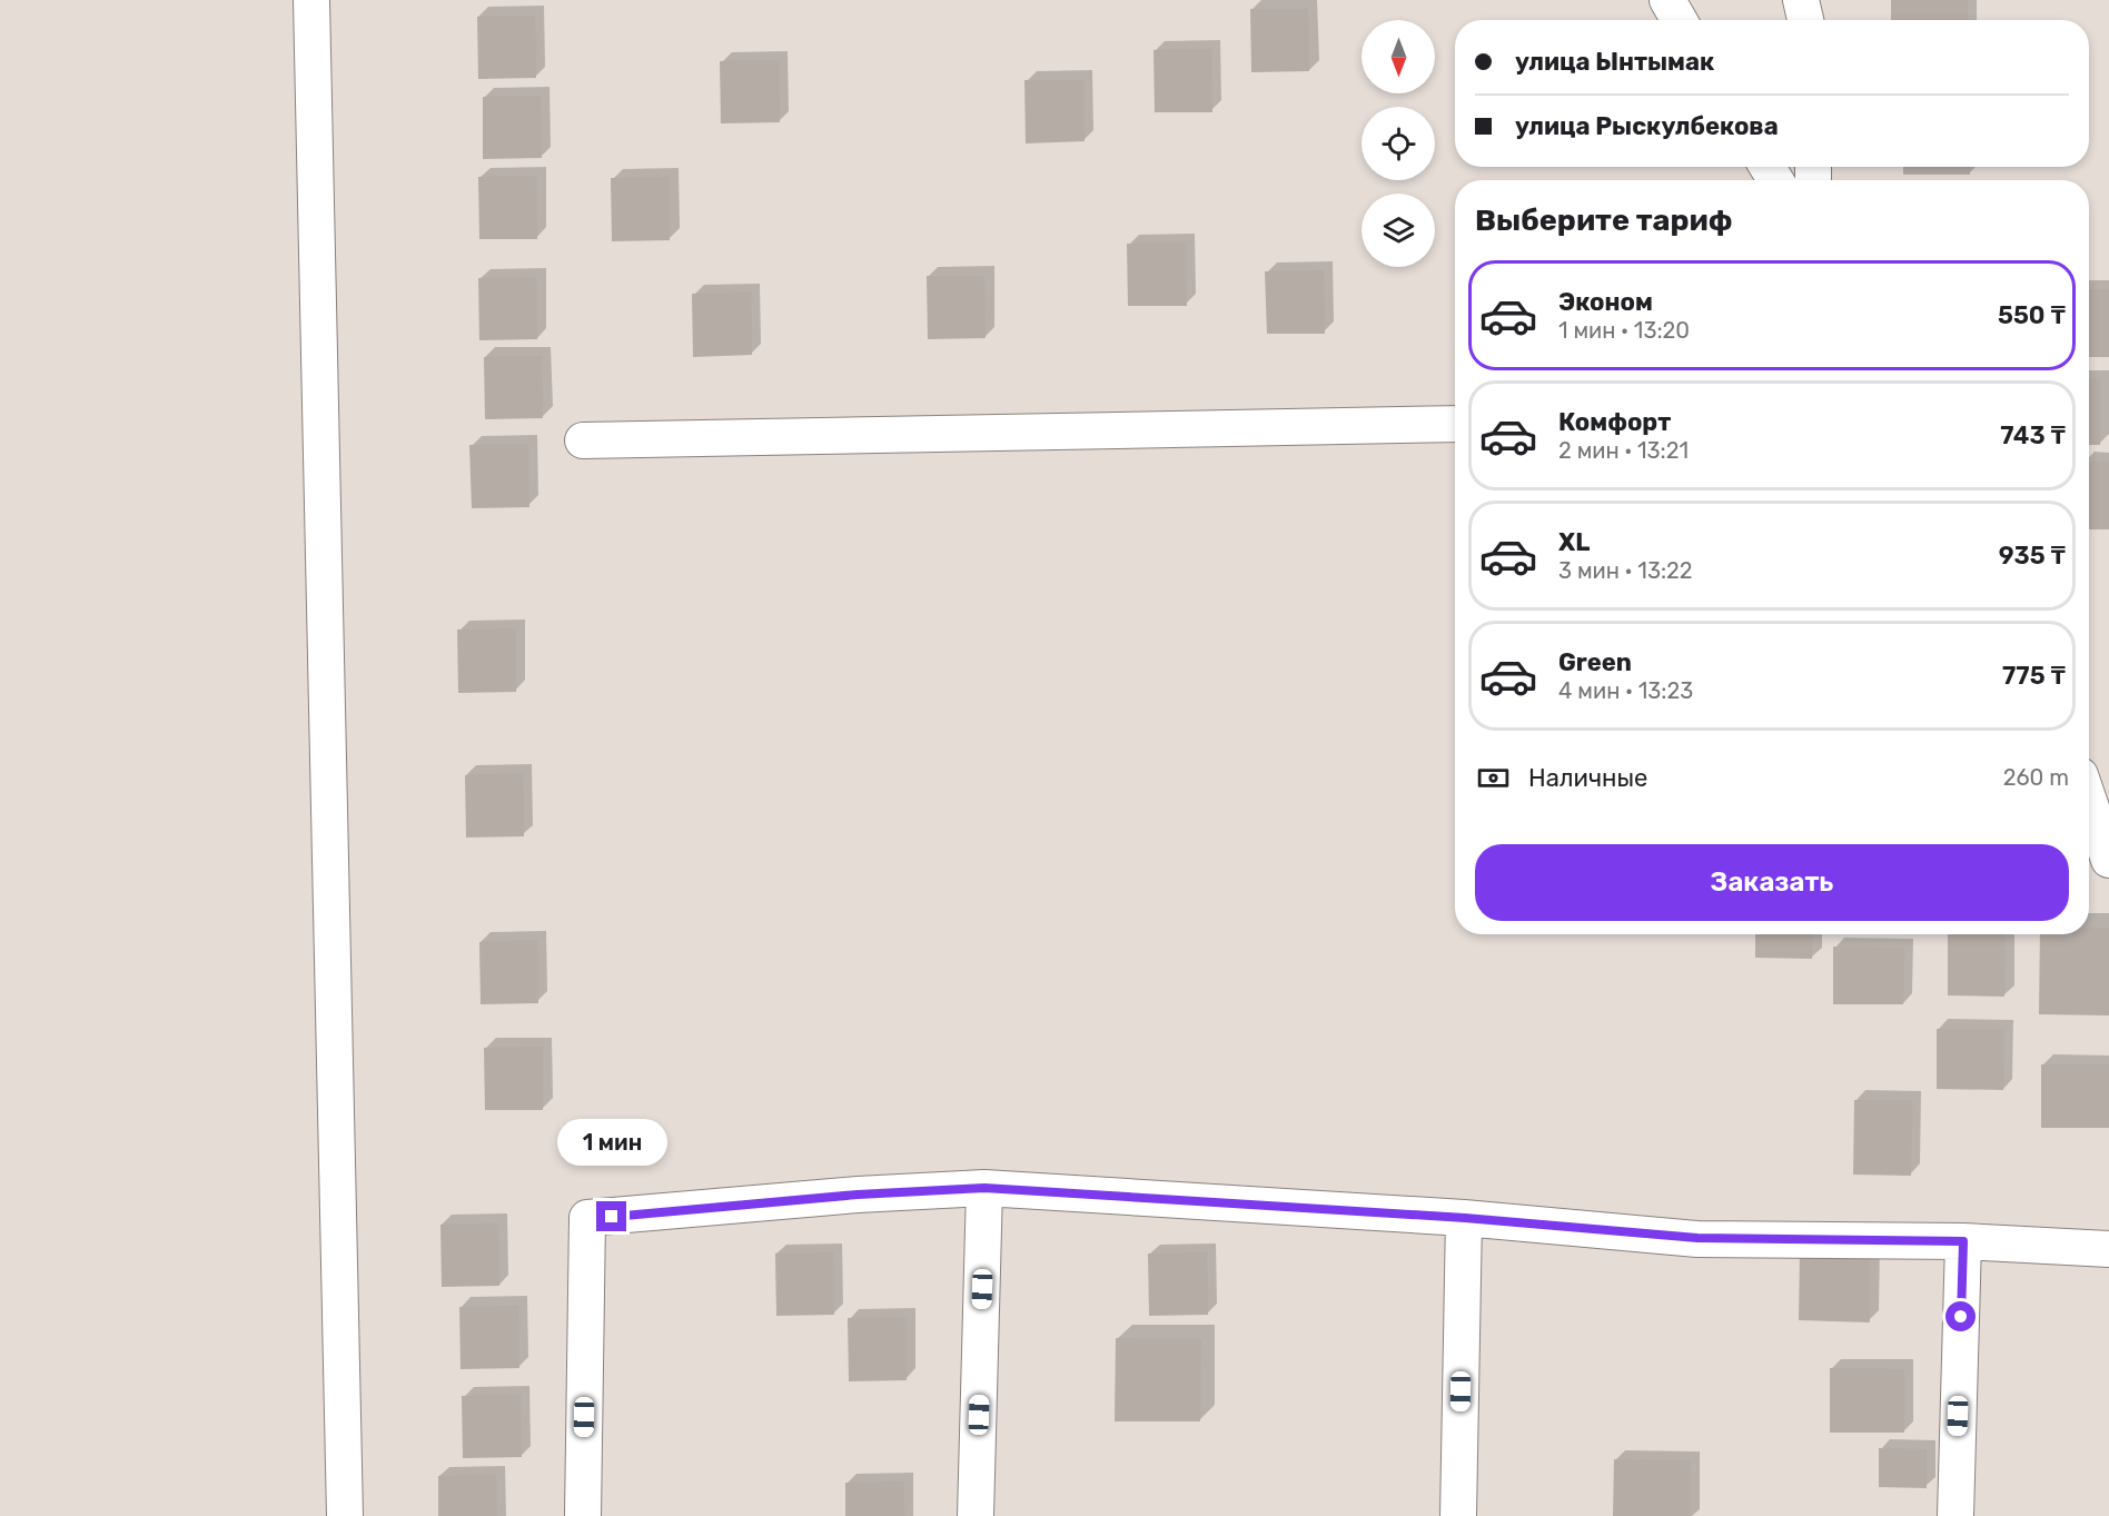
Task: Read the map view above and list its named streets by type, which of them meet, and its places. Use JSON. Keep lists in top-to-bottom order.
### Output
{
  "north": "bottom",
  "page": {
    "banner": ["улица Ынтымак", "улица Рыскулбекова"],
    "heading": "Выберите тариф",
    "list": [
      {
        "name": "Эконом",
        "note": "1 мин · 13:20",
        "value": "550 ₸"
      },
      {
        "name": "Комфорт",
        "note": "2 мин · 13:21",
        "value": "743 ₸"
      },
      {
        "name": "XL",
        "note": "3 мин · 13:22",
        "value": "935 ₸"
      },
      {
        "name": "Green",
        "note": "4 мин · 13:23",
        "value": "775 ₸"
      }
    ],
    "pay": ["Наличные", "260 m"],
    "buttons": "Заказать",
    "bubble": "1 мин"
  }
}
